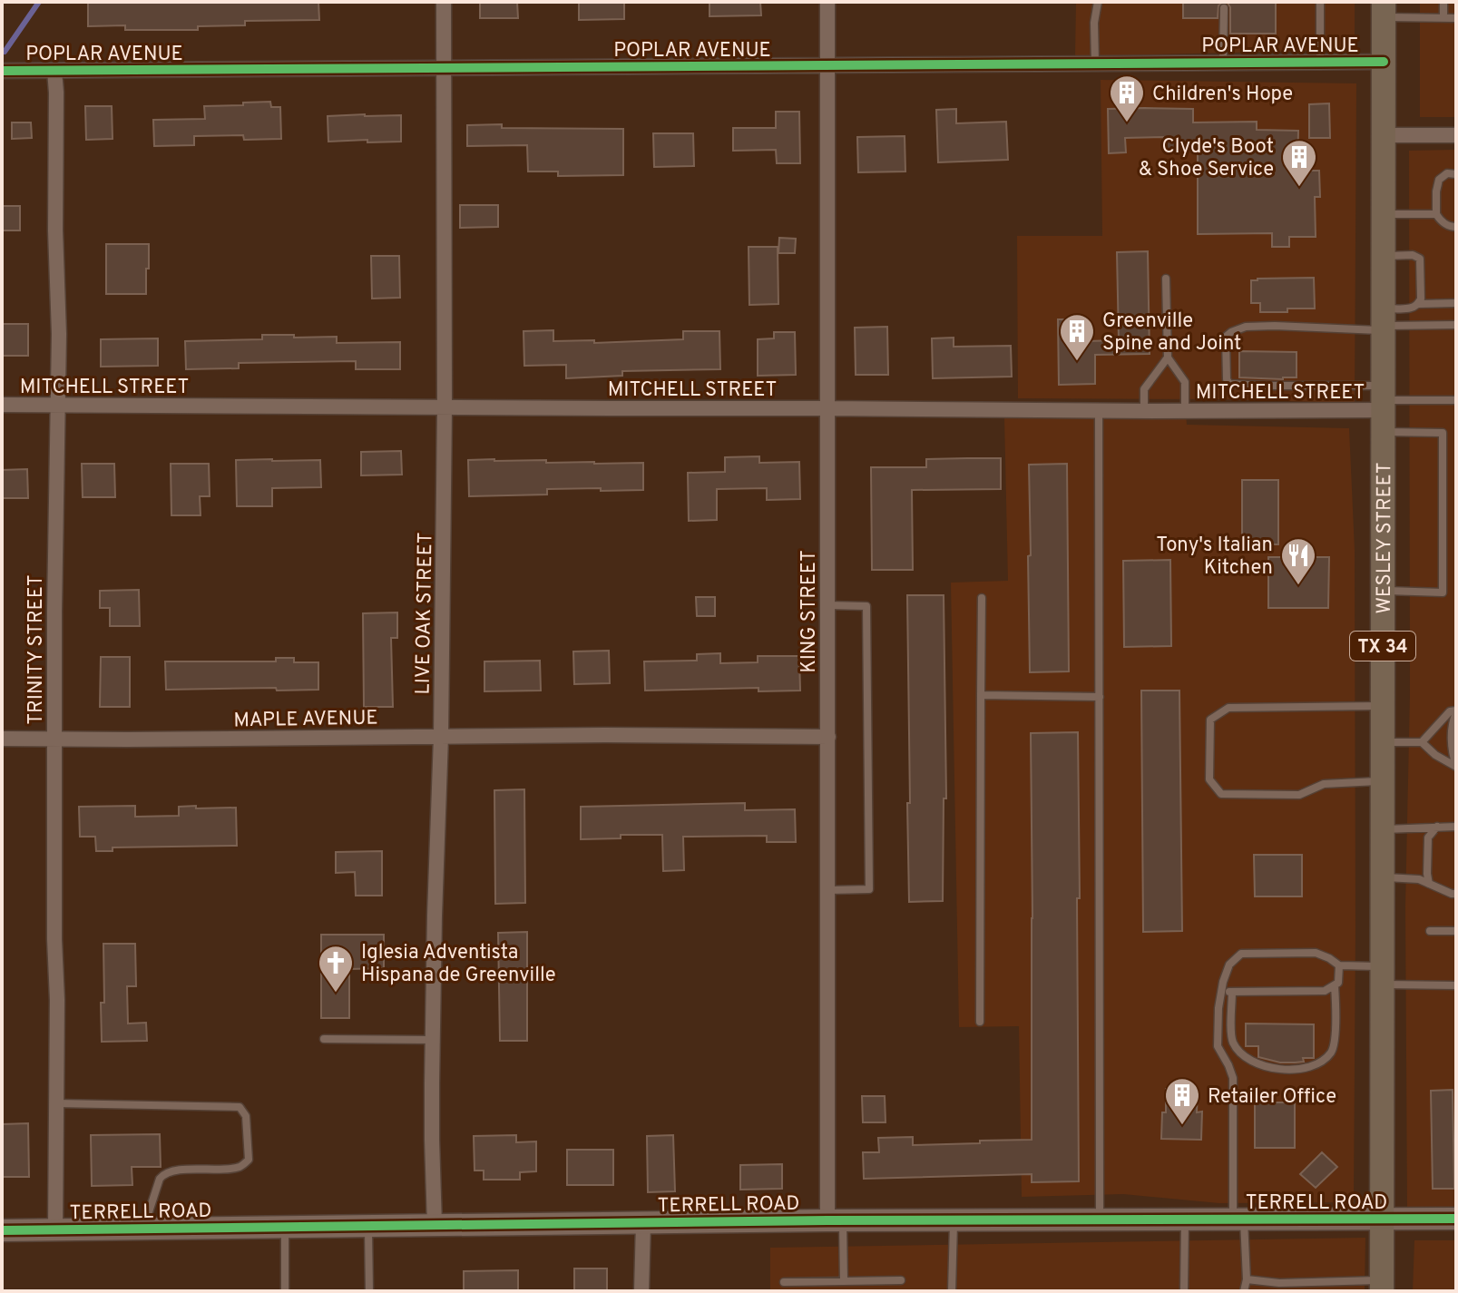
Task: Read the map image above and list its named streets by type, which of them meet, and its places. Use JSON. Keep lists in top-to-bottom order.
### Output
{
  "streets": {
    "main road": ["WESLEY STREET", "TX 34"],
    "street": [
      "POPLAR AVENUE",
      "MITCHELL STREET",
      "KING STREET",
      "LIVE OAK STREET",
      "TRINITY STREET",
      "MAPLE AVENUE",
      "TERRELL ROAD"
    ]
  },
  "crossings": [
    ["POPLAR AVENUE", "WESLEY STREET"],
    ["POPLAR AVENUE", "KING STREET"],
    ["POPLAR AVENUE", "LIVE OAK STREET"],
    ["POPLAR AVENUE", "TRINITY STREET"],
    ["MITCHELL STREET", "WESLEY STREET"],
    ["MITCHELL STREET", "KING STREET"],
    ["MITCHELL STREET", "LIVE OAK STREET"],
    ["MITCHELL STREET", "TRINITY STREET"],
    ["WESLEY STREET", "TERRELL ROAD"],
    ["KING STREET", "MAPLE AVENUE"],
    ["KING STREET", "TERRELL ROAD"],
    ["LIVE OAK STREET", "MAPLE AVENUE"],
    ["LIVE OAK STREET", "TERRELL ROAD"],
    ["TRINITY STREET", "MAPLE AVENUE"],
    ["TRINITY STREET", "TERRELL ROAD"]
  ],
  "places": {
    "building": [
      "Children's Hope",
      "Clyde's Boot & Shoe Service",
      "Greenville Spine and Joint",
      "Retailer Office"
    ],
    "restaurant": ["Tony's Italian Kitchen"],
    "church": ["Iglesia Adventista Hispana de Greenville"]
  }
}
